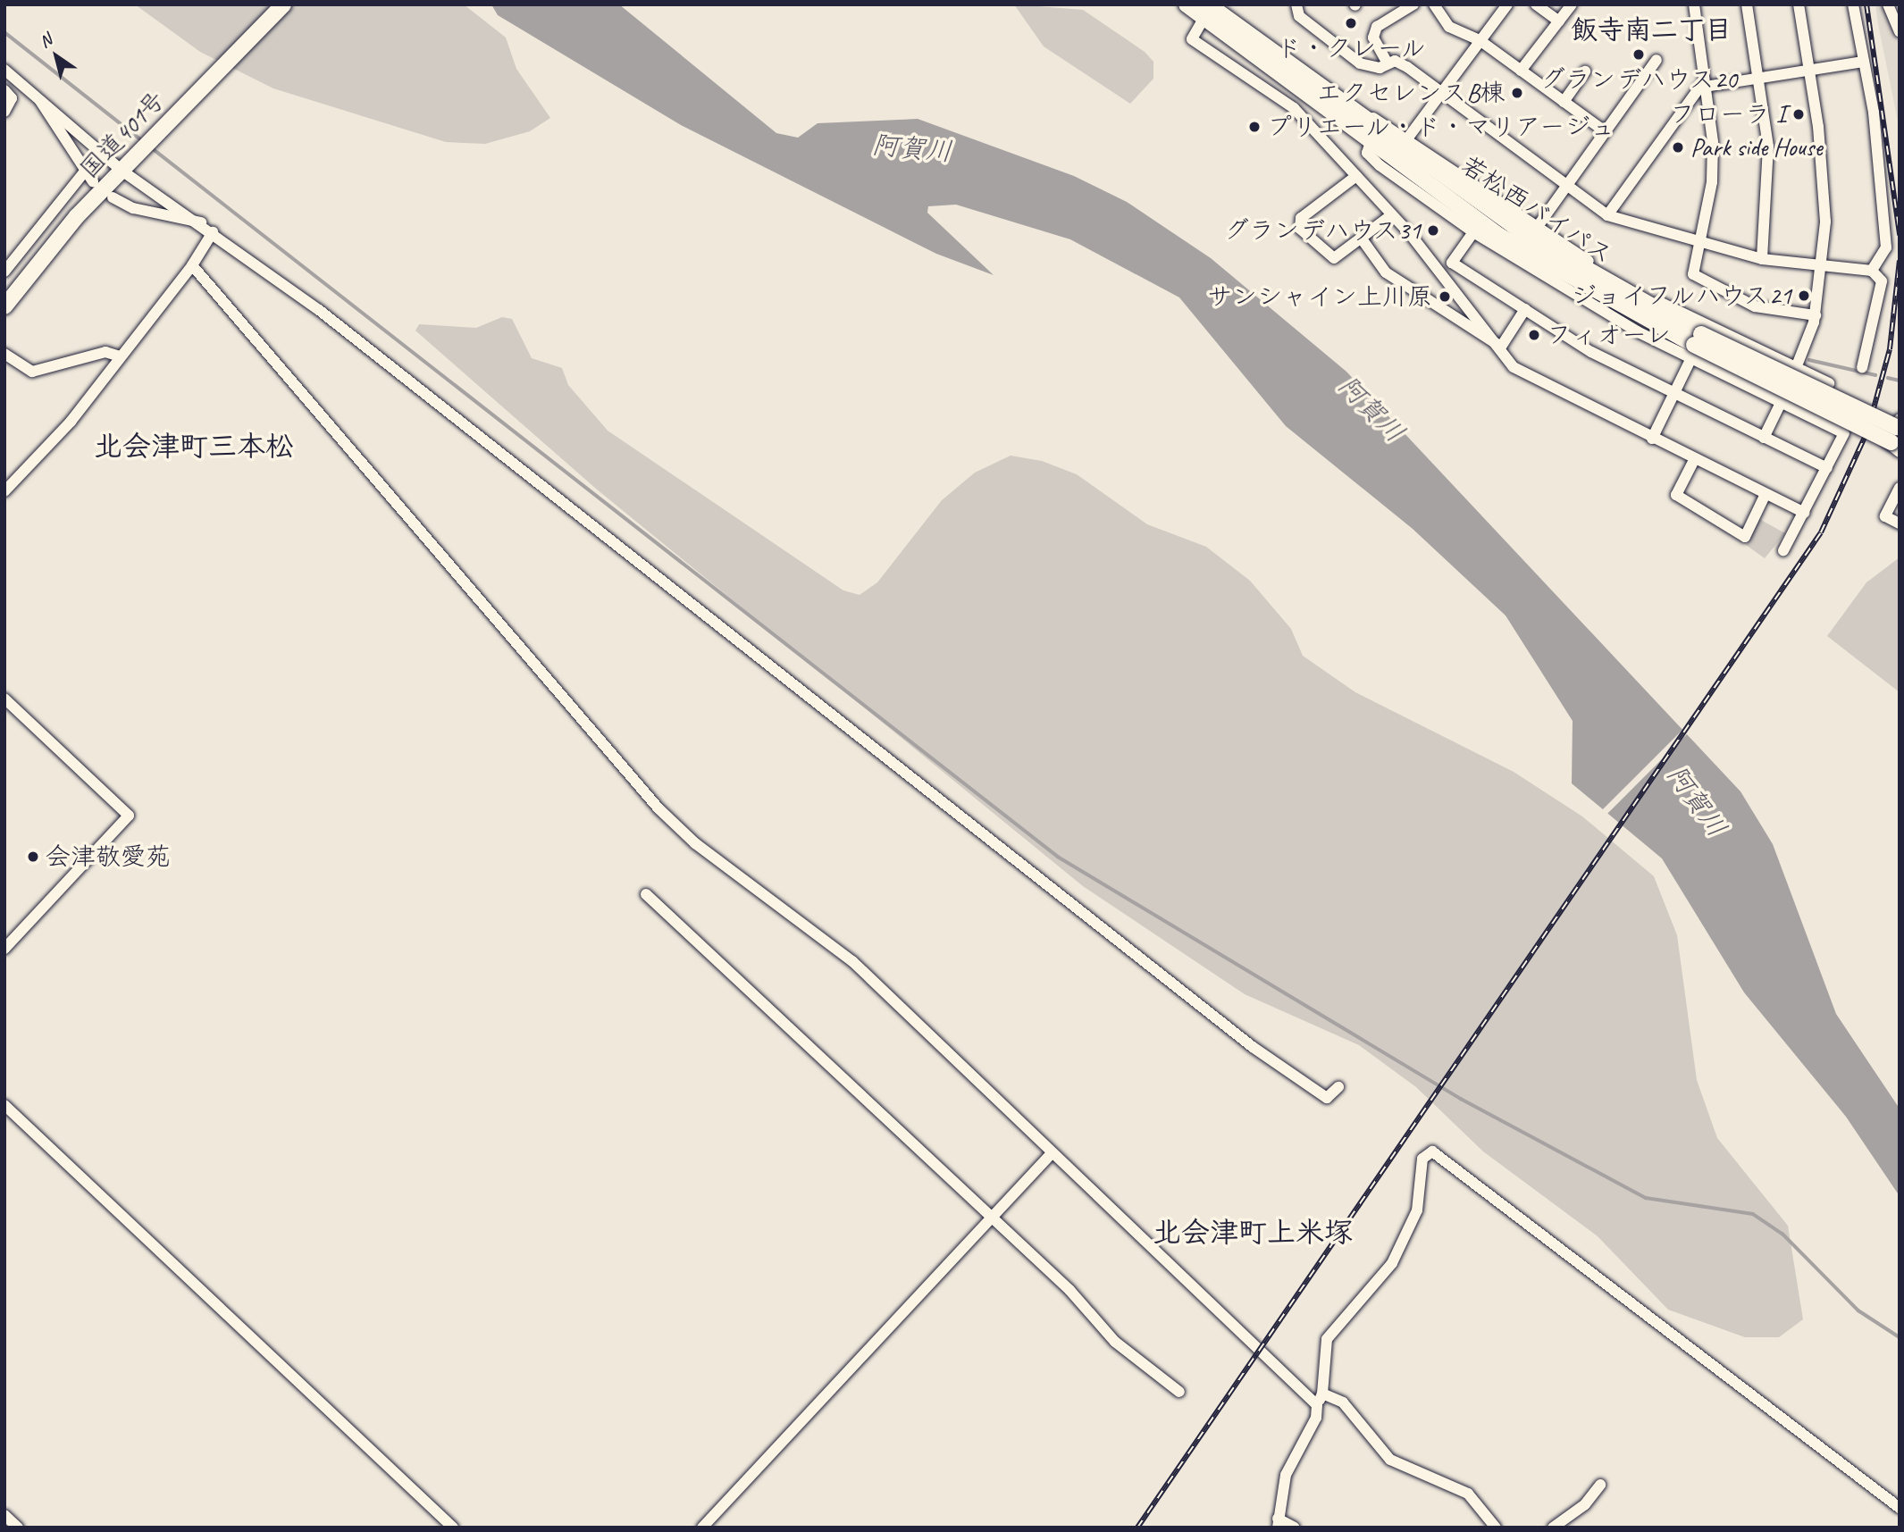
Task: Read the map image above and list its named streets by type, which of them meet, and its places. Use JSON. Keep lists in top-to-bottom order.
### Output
{
  "streets": {
    "highway": ["国道401号", "若松西バイパス"]
  },
  "districts": ["飯寺南二丁目", "北会津町三本松", "北会津町上米塚"],
  "water": ["阿賀川"],
  "places": [
    "ド・クレール",
    "グランデハウス20",
    "エクセレンスB棟",
    "フローラ I",
    "プリエール・ド・マリアージュ",
    "Park side House",
    "グランデハウス31",
    "ジョイフルハウス21",
    "サンシャイン上川原",
    "フィオーレ",
    "会津敬愛苑"
  ],
  "north": "top left"
}
